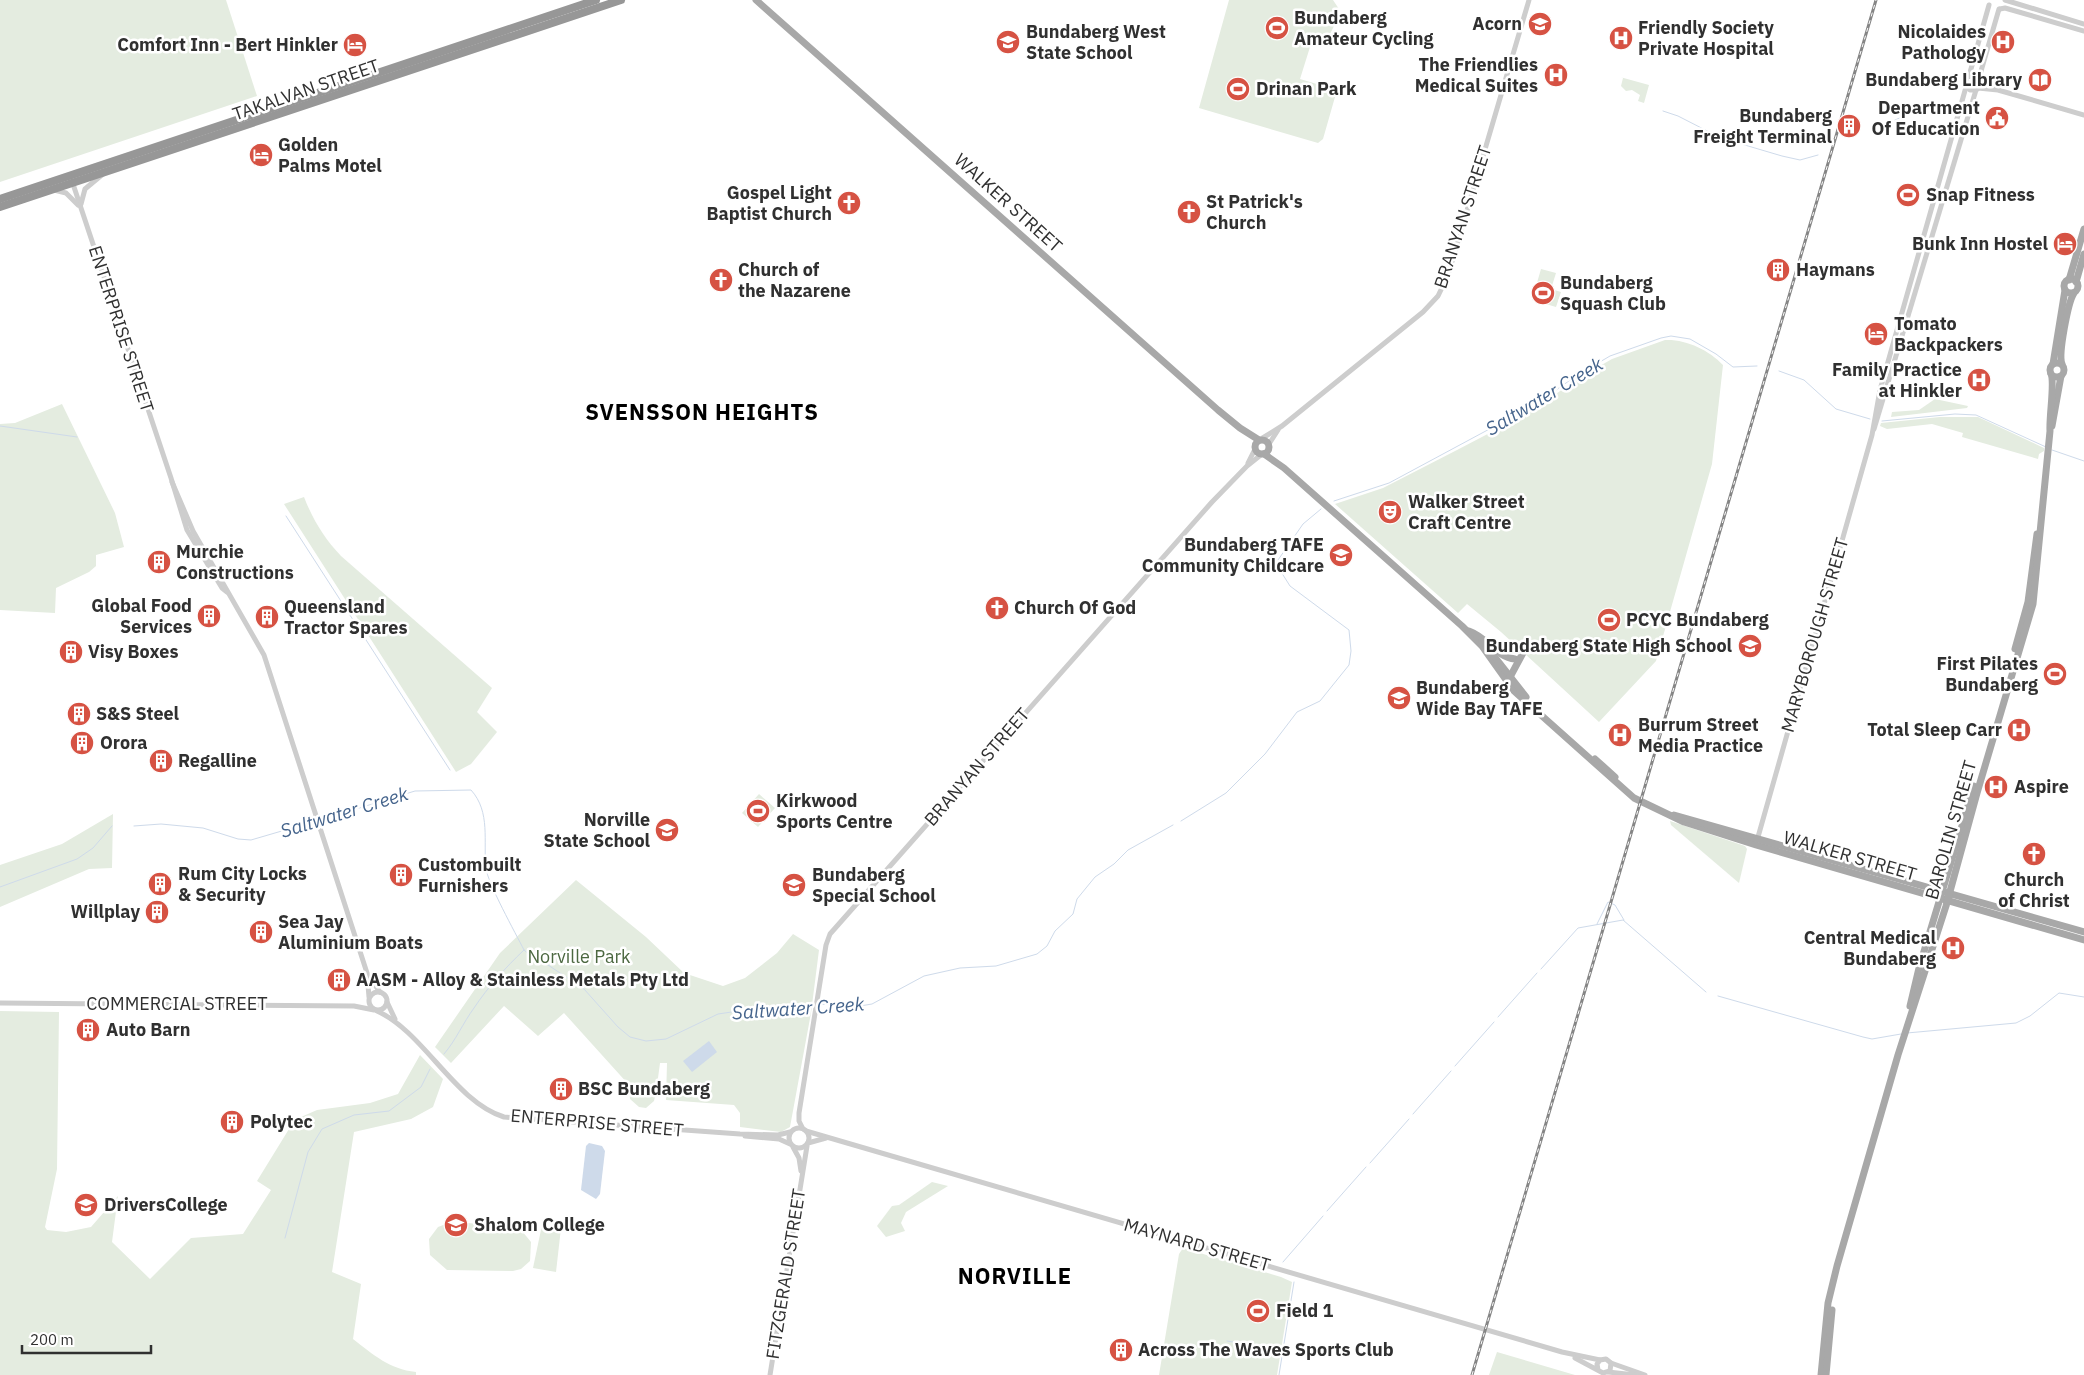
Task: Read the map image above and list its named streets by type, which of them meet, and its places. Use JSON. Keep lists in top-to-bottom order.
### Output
{
  "streets": {
    "highway": ["TAKALVAN STREET"],
    "main road": ["WALKER STREET", "BAROLIN STREET"],
    "street": [
      "BRANYAN STREET",
      "ENTERPRISE STREET",
      "MARYBOROUGH STREET",
      "COMMERCIAL STREET",
      "MAYNARD STREET",
      "FITZGERALD STREET"
    ]
  },
  "crossings": [
    ["TAKALVAN STREET", "ENTERPRISE STREET"],
    ["WALKER STREET", "BRANYAN STREET"],
    ["WALKER STREET", "MARYBOROUGH STREET"],
    ["WALKER STREET", "BAROLIN STREET"],
    ["BRANYAN STREET", "ENTERPRISE STREET"],
    ["BRANYAN STREET", "MAYNARD STREET"],
    ["BRANYAN STREET", "FITZGERALD STREET"],
    ["ENTERPRISE STREET", "COMMERCIAL STREET"],
    ["ENTERPRISE STREET", "MAYNARD STREET"],
    ["ENTERPRISE STREET", "FITZGERALD STREET"],
    ["MAYNARD STREET", "FITZGERALD STREET"]
  ],
  "districts": ["SVENSSON HEIGHTS", "NORVILLE"],
  "water": ["Saltwater Creek"],
  "parks": ["Norville Park"],
  "places": {
    "school or university": [
      "Acorn",
      "Bundaberg West State School",
      "Bundaberg TAFE Community Childcare",
      "Bundaberg State High School",
      "Bundaberg Wide Bay TAFE",
      "Norville State School",
      "Bundaberg Special School",
      "DriversCollege",
      "Shalom College"
    ],
    "sports": [
      "Bundaberg Amateur Cycling",
      "Drinan Park",
      "Snap Fitness",
      "Bundaberg Squash Club",
      "PCYC Bundaberg",
      "First Pilates Bundaberg",
      "Kirkwood Sports Centre",
      "Field 1"
    ],
    "hospital": [
      "Friendly Society Private Hospital",
      "Nicolaides Pathology",
      "The Friendlies Medical Suites",
      "Family Practice at Hinkler",
      "Total Sleep Carr",
      "Burrum Street Media Practice",
      "Aspire",
      "Central Medical Bundaberg"
    ],
    "hotel": [
      "Comfort Inn - Bert Hinkler",
      "Golden Palms Motel",
      "Bunk Inn Hostel",
      "Tomato Backpackers"
    ],
    "library": ["Bundaberg Library"],
    "public building": ["Department Of Education"],
    "building": [
      "Bundaberg Freight Terminal",
      "Haymans",
      "Murchie Constructions",
      "Global Food Services",
      "Queensland Tractor Spares",
      "Visy Boxes",
      "S&S Steel",
      "Orora",
      "Regalline",
      "Custombuilt Furnishers",
      "Rum City Locks & Security",
      "Willplay",
      "Sea Jay Aluminium Boats",
      "AASM - Alloy & Stainless Metals Pty Ltd",
      "Auto Barn",
      "BSC Bundaberg",
      "Polytec",
      "Across The Waves Sports Club"
    ],
    "church": [
      "Gospel Light Baptist Church",
      "St Patrick's Church",
      "Church of the Nazarene",
      "Church Of God",
      "Church of Christ"
    ],
    "theatre": ["Walker Street Craft Centre"]
  },
  "scale_bar": "200 m"
}
